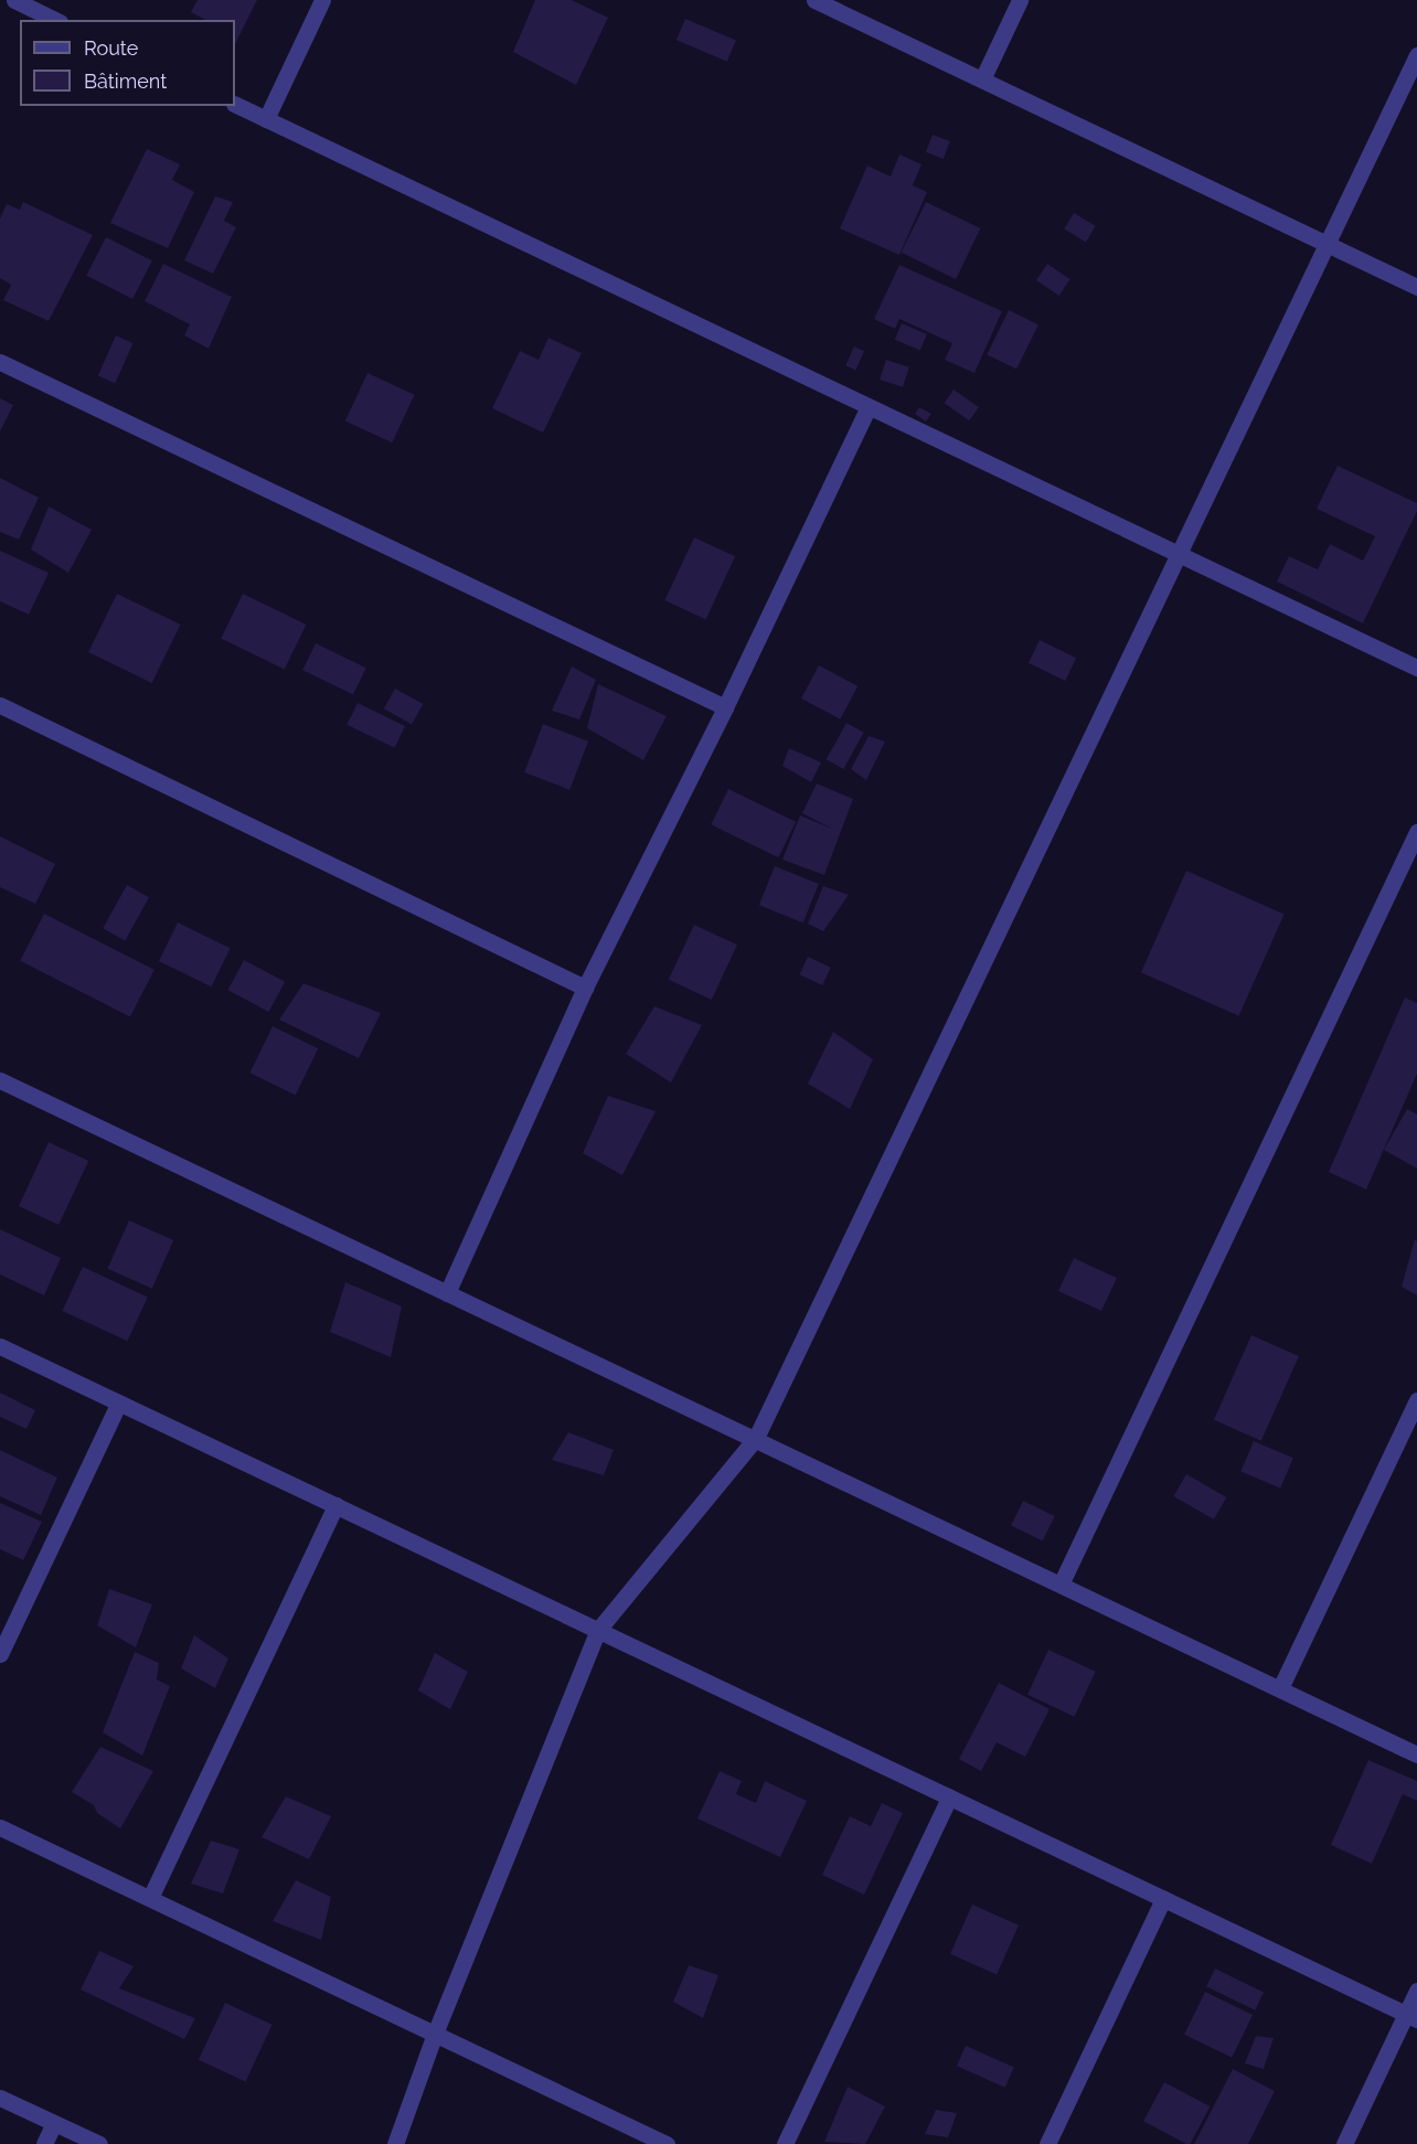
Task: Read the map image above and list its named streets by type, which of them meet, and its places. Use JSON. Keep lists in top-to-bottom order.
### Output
{
  "legend": ["Route", "Bâtiment"]
}
